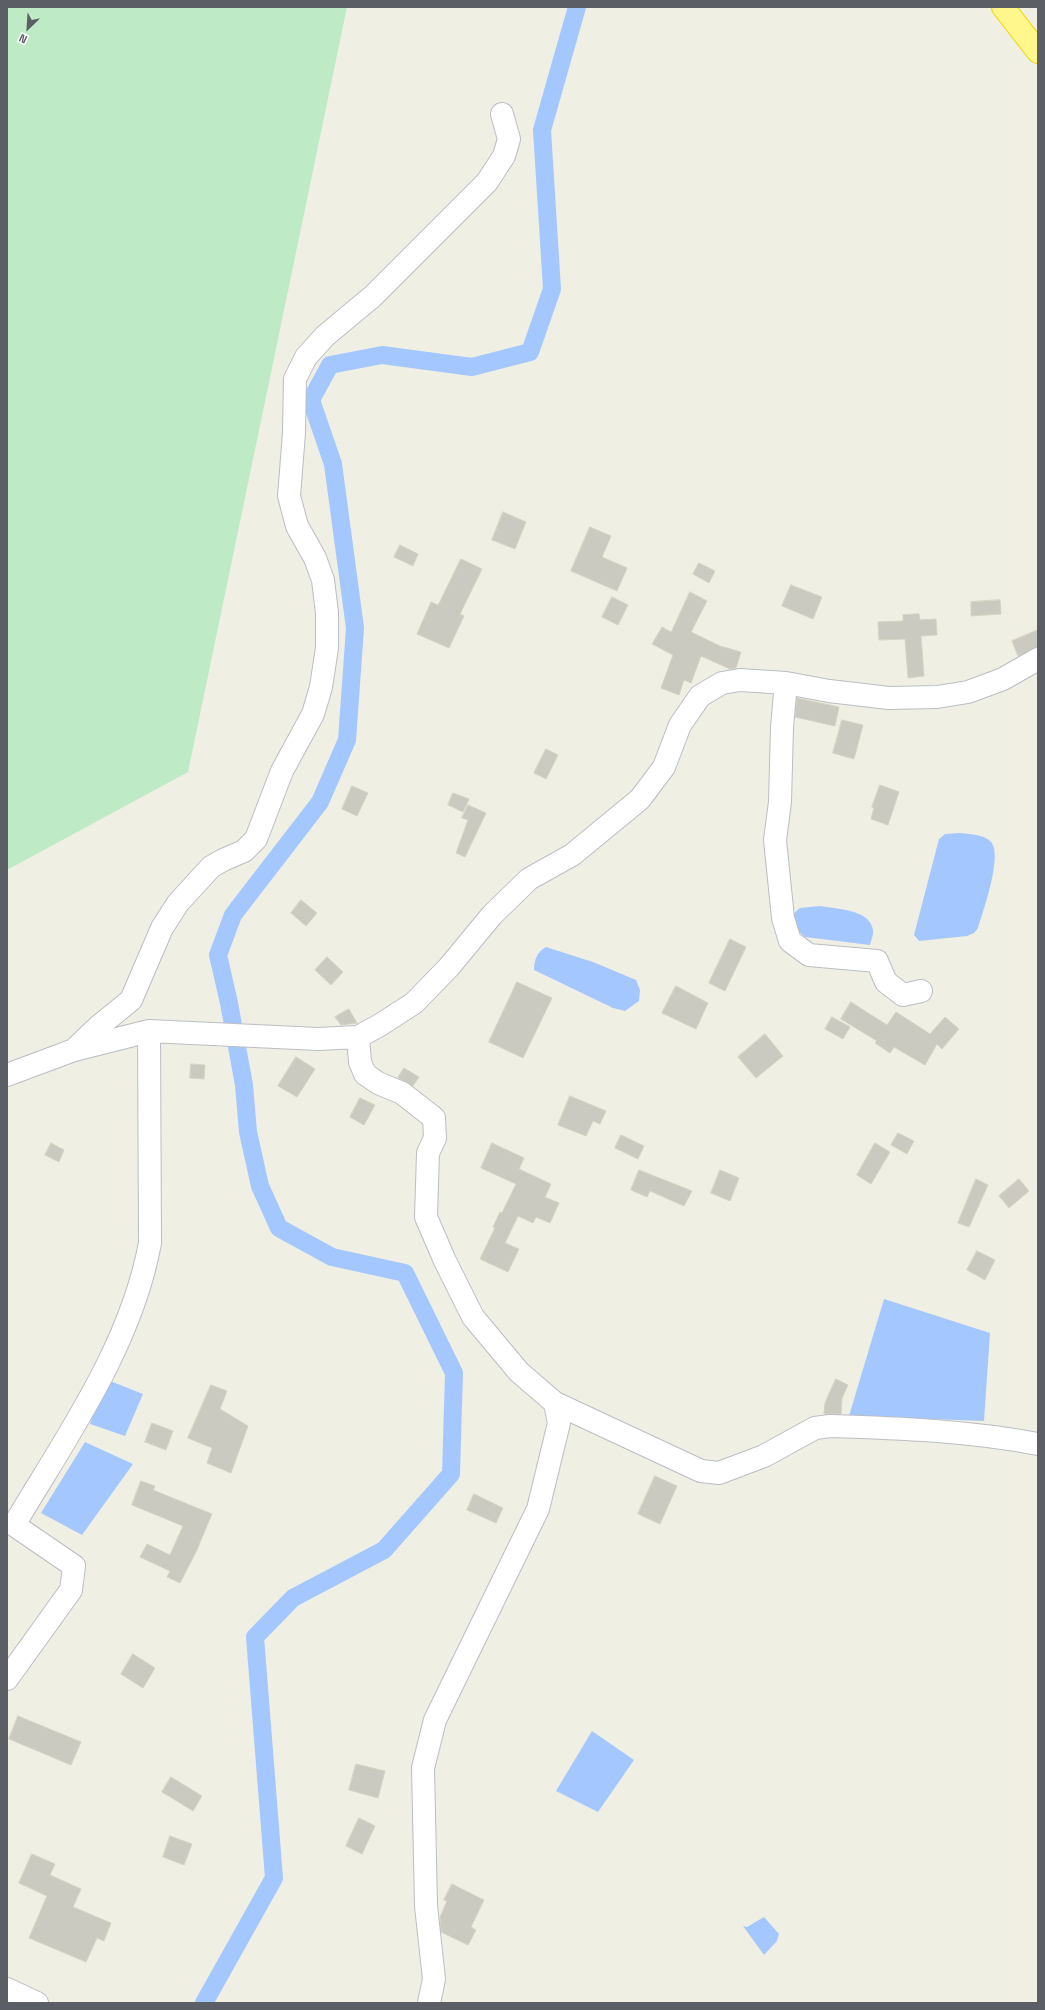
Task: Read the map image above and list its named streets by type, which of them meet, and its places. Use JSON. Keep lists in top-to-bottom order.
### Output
{
  "north": "bottom left"
}
